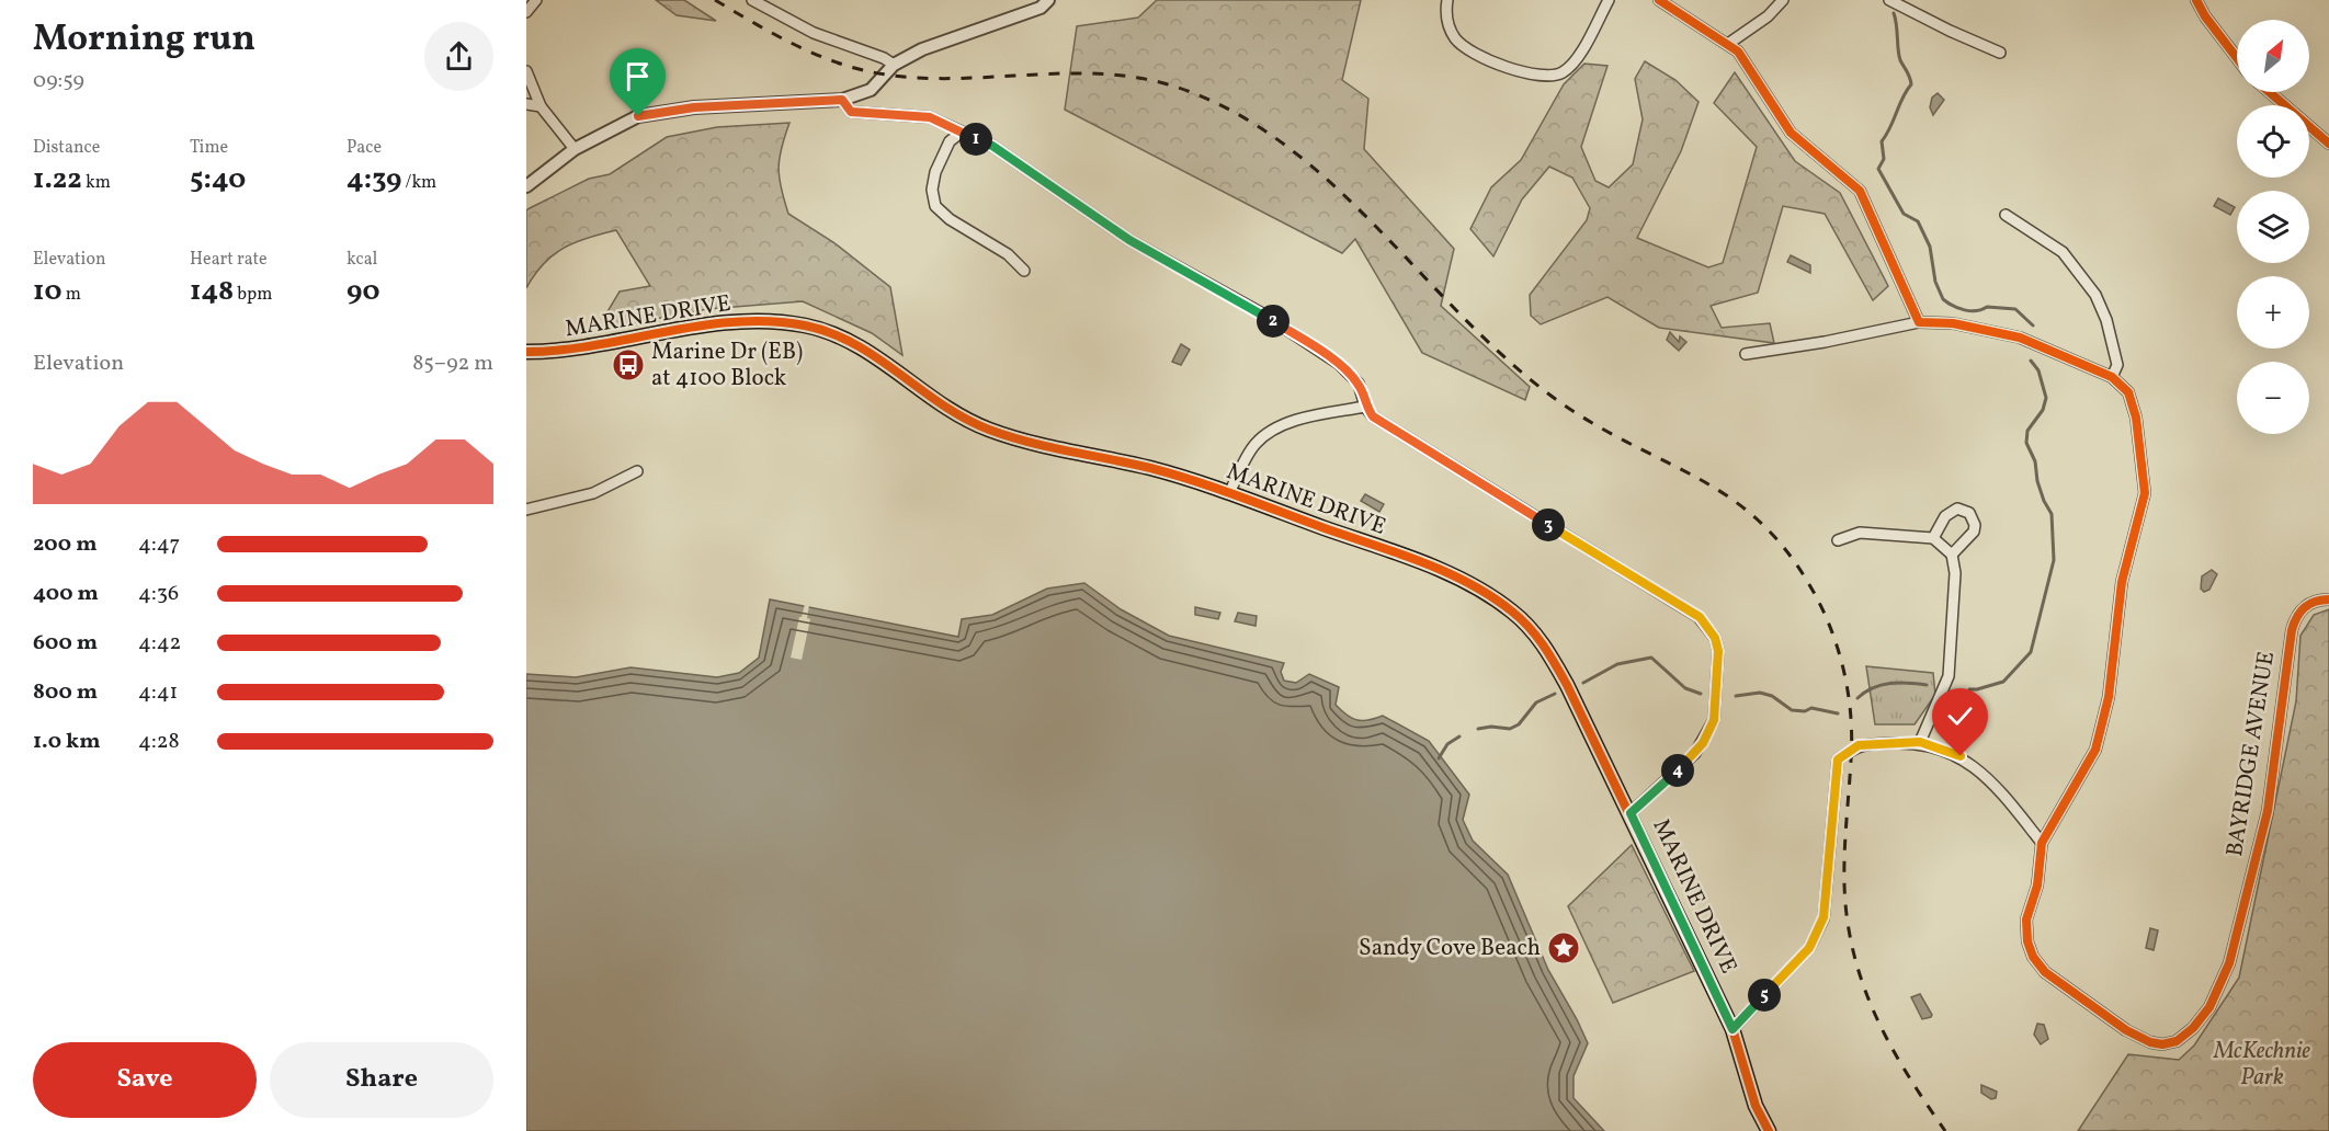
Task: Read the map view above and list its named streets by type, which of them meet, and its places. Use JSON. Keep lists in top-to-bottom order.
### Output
{
  "streets": {
    "main road": ["MARINE DRIVE"],
    "street": ["BAYRIDGE AVENUE"]
  },
  "parks": ["McKechnie Park"],
  "places": {
    "bus stop": ["Marine Dr (EB) at 4100 Block"],
    "place": ["Sandy Cove Beach"]
  },
  "north": "top right",
  "page": {
    "heading": ["Morning run", "09:59"],
    "map_buttons": ["+", "−"],
    "stats": [
      ["Distance", "1.22 km"],
      ["Time", "5:40"],
      ["Pace", "4:39 /km"],
      ["Elevation", "10 m"],
      ["Heart rate", "148 bpm"],
      ["kcal", "90"]
    ],
    "pins": [
      "1",
      "2",
      "3",
      "4",
      "5"
    ],
    "chart": ["Elevation", "85–92 m"],
    "list": [
      {
        "name": "200 m",
        "note": "4:47"
      },
      {
        "name": "400 m",
        "note": "4:36"
      },
      {
        "name": "600 m",
        "note": "4:42"
      },
      {
        "name": "800 m",
        "note": "4:41"
      },
      {
        "name": "1.0 km",
        "note": "4:28"
      }
    ],
    "buttons": ["Save", "Share"]
  }
}
